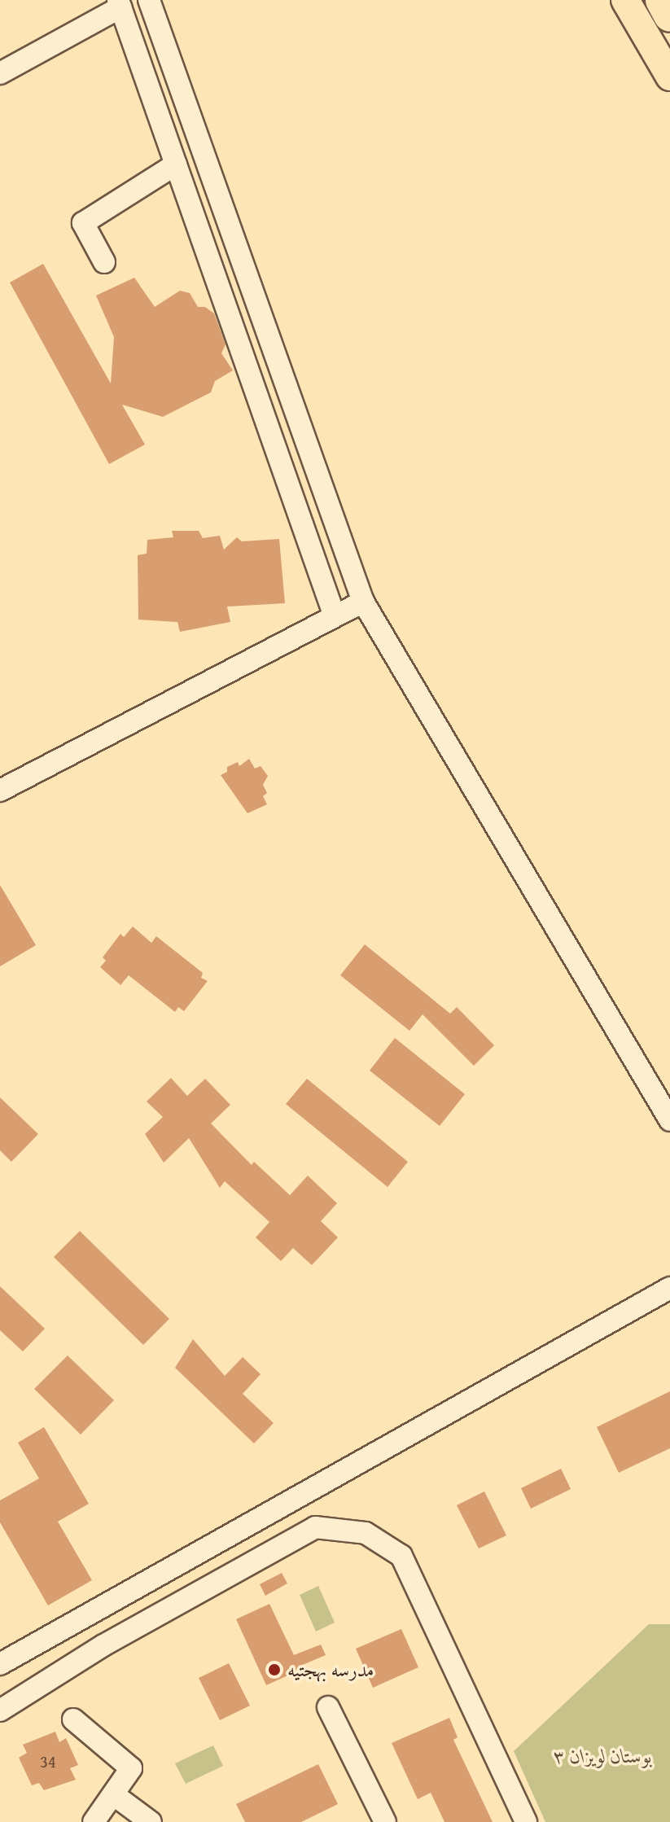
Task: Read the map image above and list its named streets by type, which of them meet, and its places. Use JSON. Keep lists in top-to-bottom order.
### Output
{
  "parks": ["بوستان لویزان ۳"],
  "places": ["مدرسه بهجتیه"],
  "house_numbers": ["34"]
}
